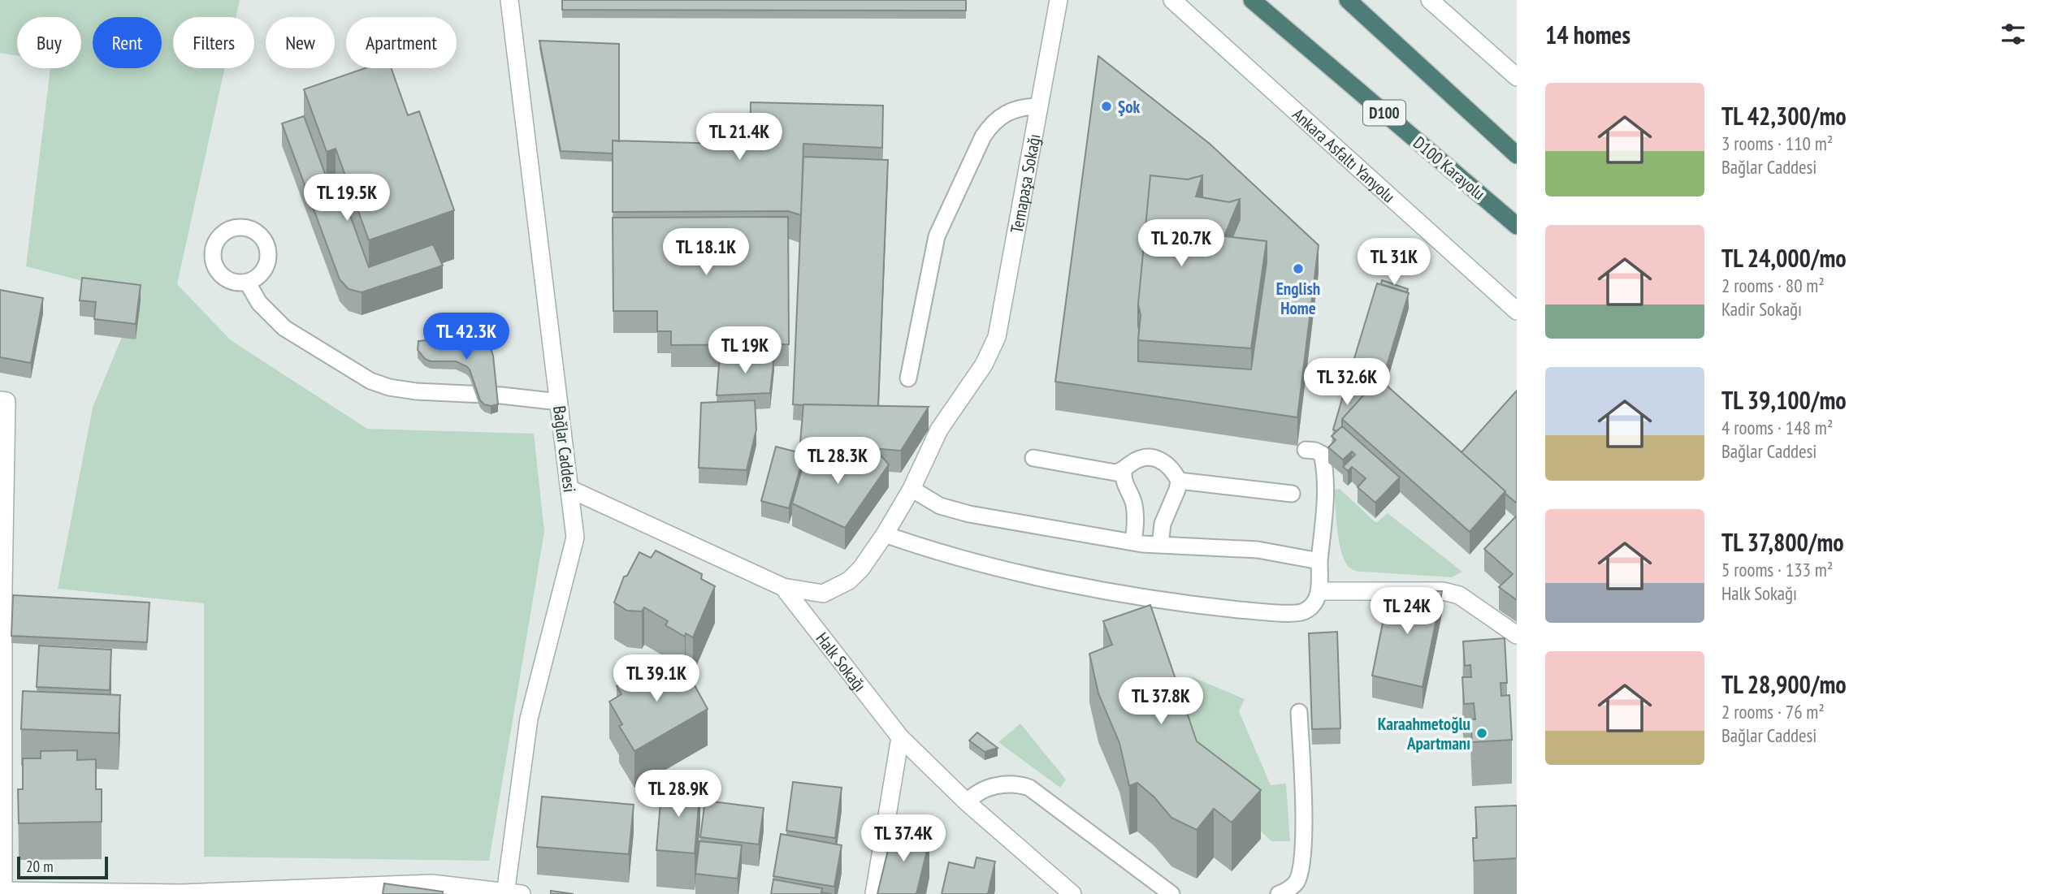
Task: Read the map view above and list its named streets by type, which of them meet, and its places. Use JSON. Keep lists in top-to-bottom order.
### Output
{
  "streets": {
    "highway": ["D100", "D100 Karayolu"],
    "street": [
      "Ankara Asfaltı Yanyolu",
      "Temapaşa Sokağı",
      "Bağlar Caddesi",
      "Halk Sokağı"
    ]
  },
  "crossings": [
    ["Temapaşa Sokağı", "Halk Sokağı"],
    ["Bağlar Caddesi", "Halk Sokağı"]
  ],
  "places": ["Şok", "English Home", "Karaahmetoğlu Apartmanı"],
  "scale_bar": "20 m",
  "page": {
    "heading": "14 homes",
    "chip": [
      "Buy",
      "Rent",
      "Filters",
      "New",
      "Apartment"
    ],
    "list": [
      {
        "name": "TL 42,300/mo",
        "note": "3 rooms · 110 m² · Bağlar Caddesi"
      },
      {
        "name": "TL 24,000/mo",
        "note": "2 rooms · 80 m² · Kadir Sokağı"
      },
      {
        "name": "TL 39,100/mo",
        "note": "4 rooms · 148 m² · Bağlar Caddesi"
      },
      {
        "name": "TL 37,800/mo",
        "note": "5 rooms · 133 m² · Halk Sokağı"
      },
      {
        "name": "TL 28,900/mo",
        "note": "2 rooms · 76 m² · Bağlar Caddesi"
      }
    ],
    "price": [
      "TL 21.4K",
      "TL 19.5K",
      "TL 20.7K",
      "TL 18.1K",
      "TL 31K",
      "TL 42.3K",
      "TL 19K",
      "TL 32.6K",
      "TL 28.3K",
      "TL 24K",
      "TL 39.1K",
      "TL 37.8K",
      "TL 28.9K",
      "TL 37.4K"
    ],
    "scale": "20 m"
  }
}
